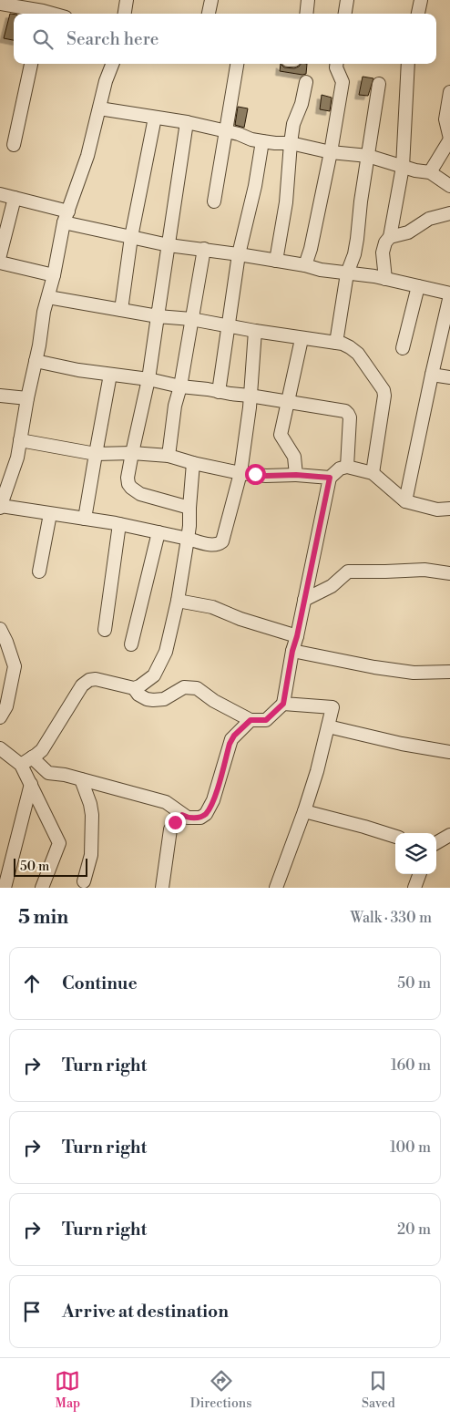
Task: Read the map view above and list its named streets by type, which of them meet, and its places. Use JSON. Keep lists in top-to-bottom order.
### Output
{
  "scale_bar": "50 m",
  "page": {
    "search": "Search here",
    "scale": "50 m",
    "heading": ["5 min", "Walk · 330 m"],
    "list": [
      ["Continue", "50 m"],
      ["Turn right", "160 m"],
      ["Turn right", "100 m"],
      ["Turn right", "20 m"],
      "Arrive at destination"
    ],
    "nav": ["Map", "Directions", "Saved"]
  }
}
